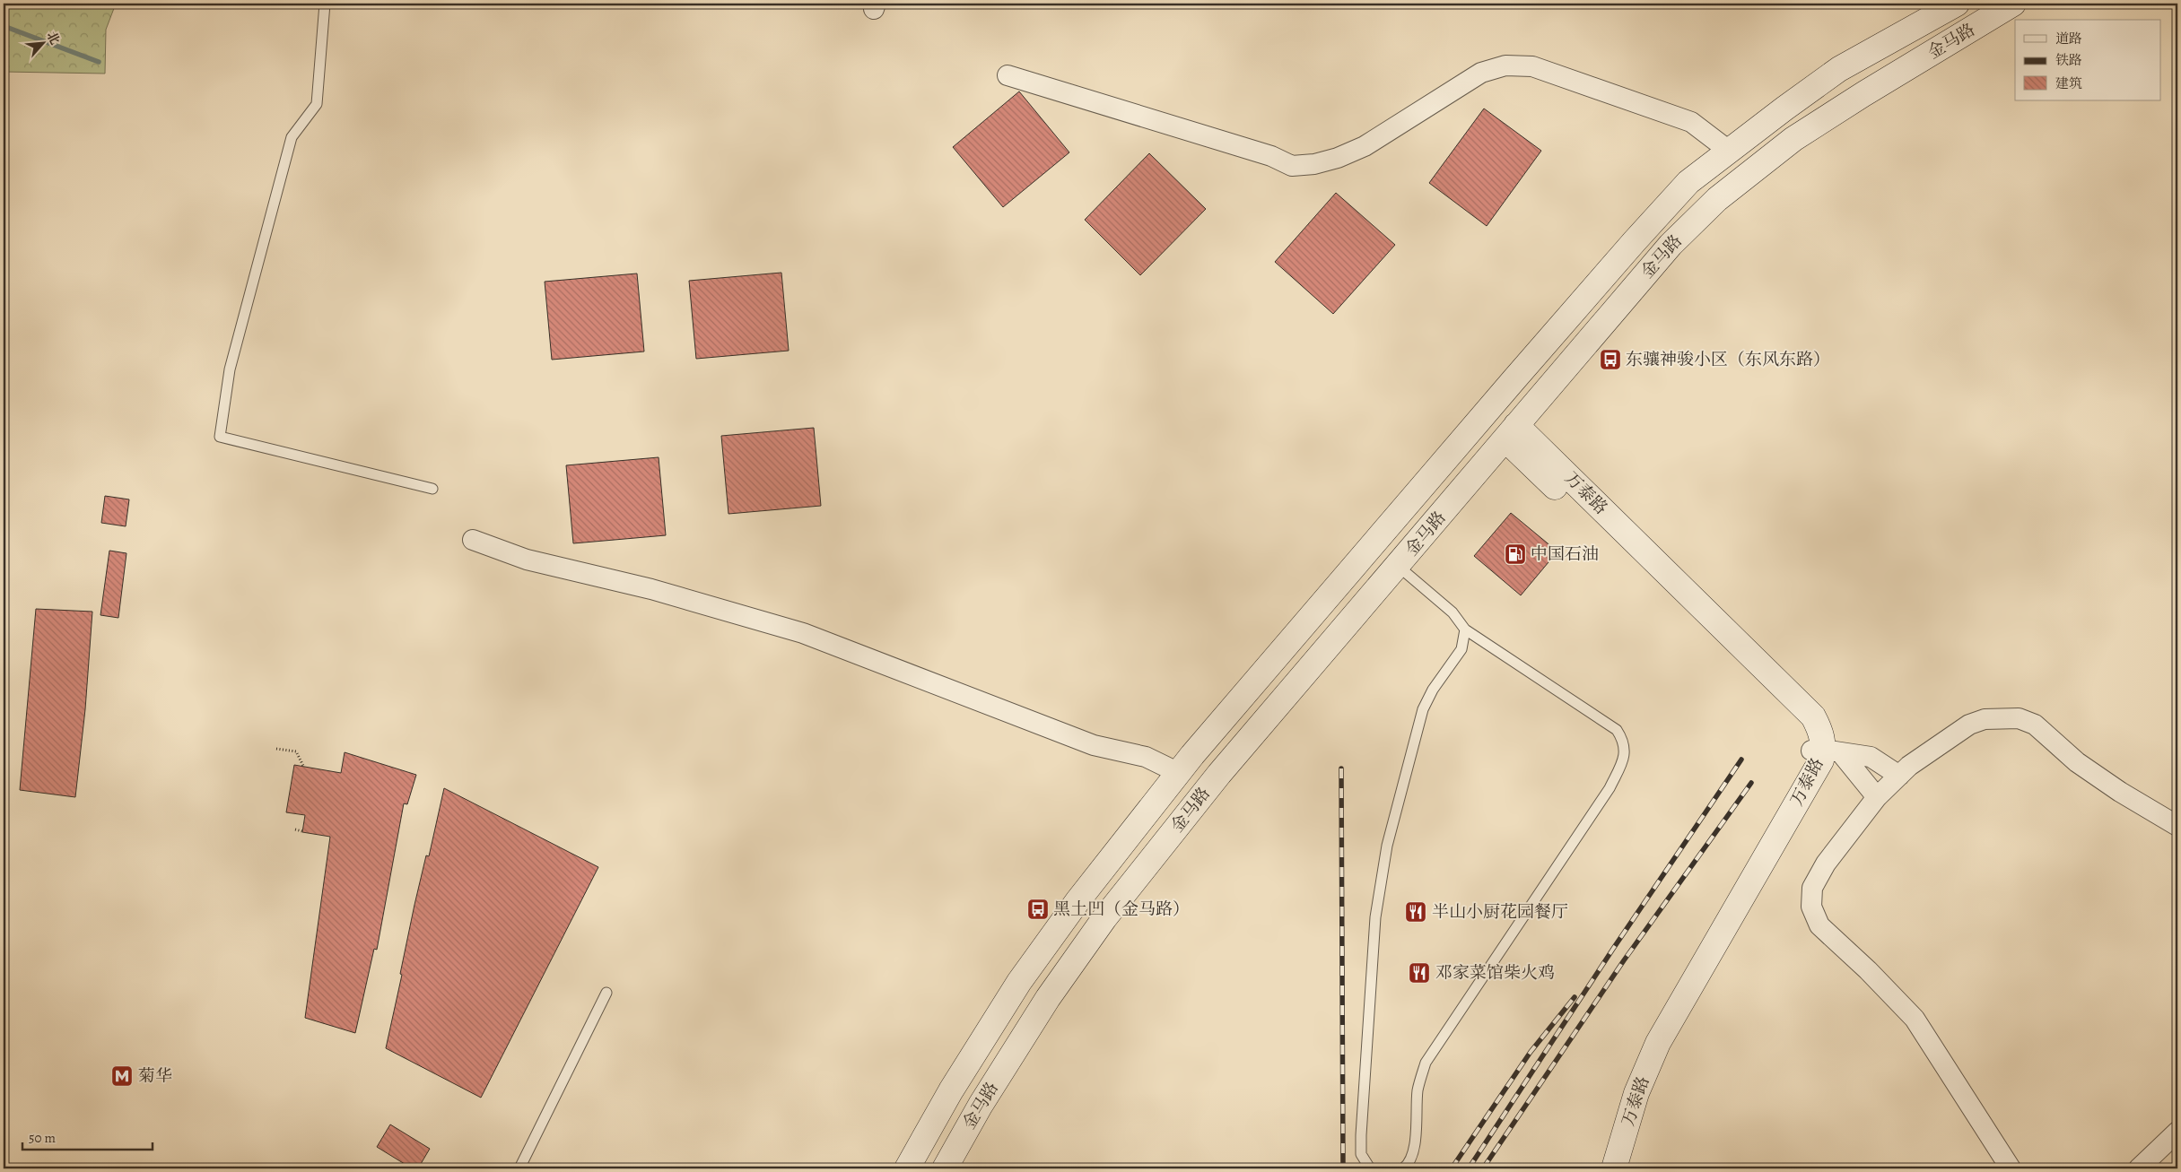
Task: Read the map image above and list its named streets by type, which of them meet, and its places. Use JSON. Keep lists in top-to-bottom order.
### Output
{
  "streets": {
    "main road": ["金马路", "万泰路"]
  },
  "crossings": [
    ["金马路", "万泰路"]
  ],
  "places": {
    "bus stop": ["东骧神骏小区（东风东路）", "黑土凹（金马路）"],
    "fuel station": ["中国石油"],
    "restaurant": ["半山小厨花园餐厅", "邓家菜馆柴火鸡"],
    "metro station": ["菊华"]
  },
  "legend": ["道路", "铁路", "建筑"],
  "scale_bar": "50 m",
  "north": "top right"
}
